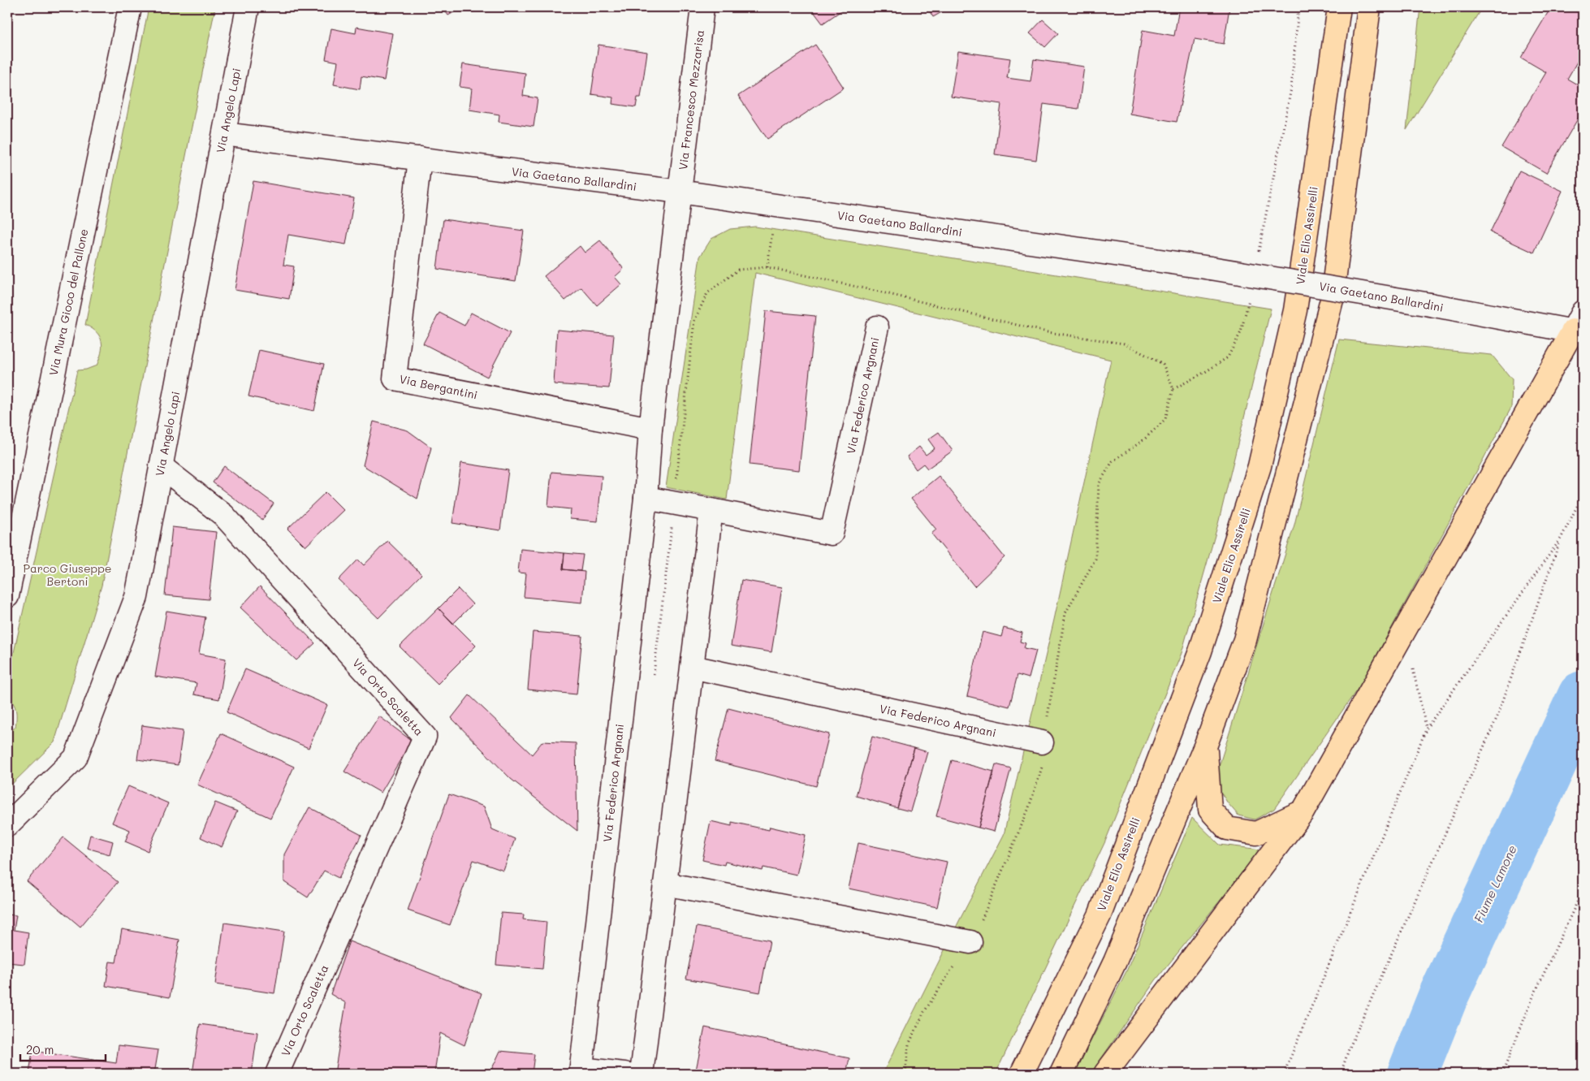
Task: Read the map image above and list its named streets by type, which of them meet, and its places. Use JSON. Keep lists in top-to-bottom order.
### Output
{
  "streets": {
    "main road": ["Viale Elio Assirelli"],
    "street": [
      "Via Francesco Mezzarisa",
      "Via Angelo Lapi",
      "Via Gaetano Ballardini",
      "Via Mura Gioco del Pallone",
      "Via Bergantini",
      "Via Federico Argnani",
      "Via Orto Scaletta"
    ]
  },
  "crossings": [
    ["Via Francesco Mezzarisa", "Via Gaetano Ballardini"],
    ["Via Francesco Mezzarisa", "Via Federico Argnani"],
    ["Via Angelo Lapi", "Via Gaetano Ballardini"],
    ["Via Angelo Lapi", "Via Orto Scaletta"],
    ["Via Gaetano Ballardini", "Via Bergantini"],
    ["Via Gaetano Ballardini", "Via Federico Argnani"],
    ["Via Bergantini", "Via Federico Argnani"]
  ],
  "water": ["Fiume Lamone"],
  "parks": ["Parco Giuseppe Bertoni"],
  "scale_bar": "20 m"
}
